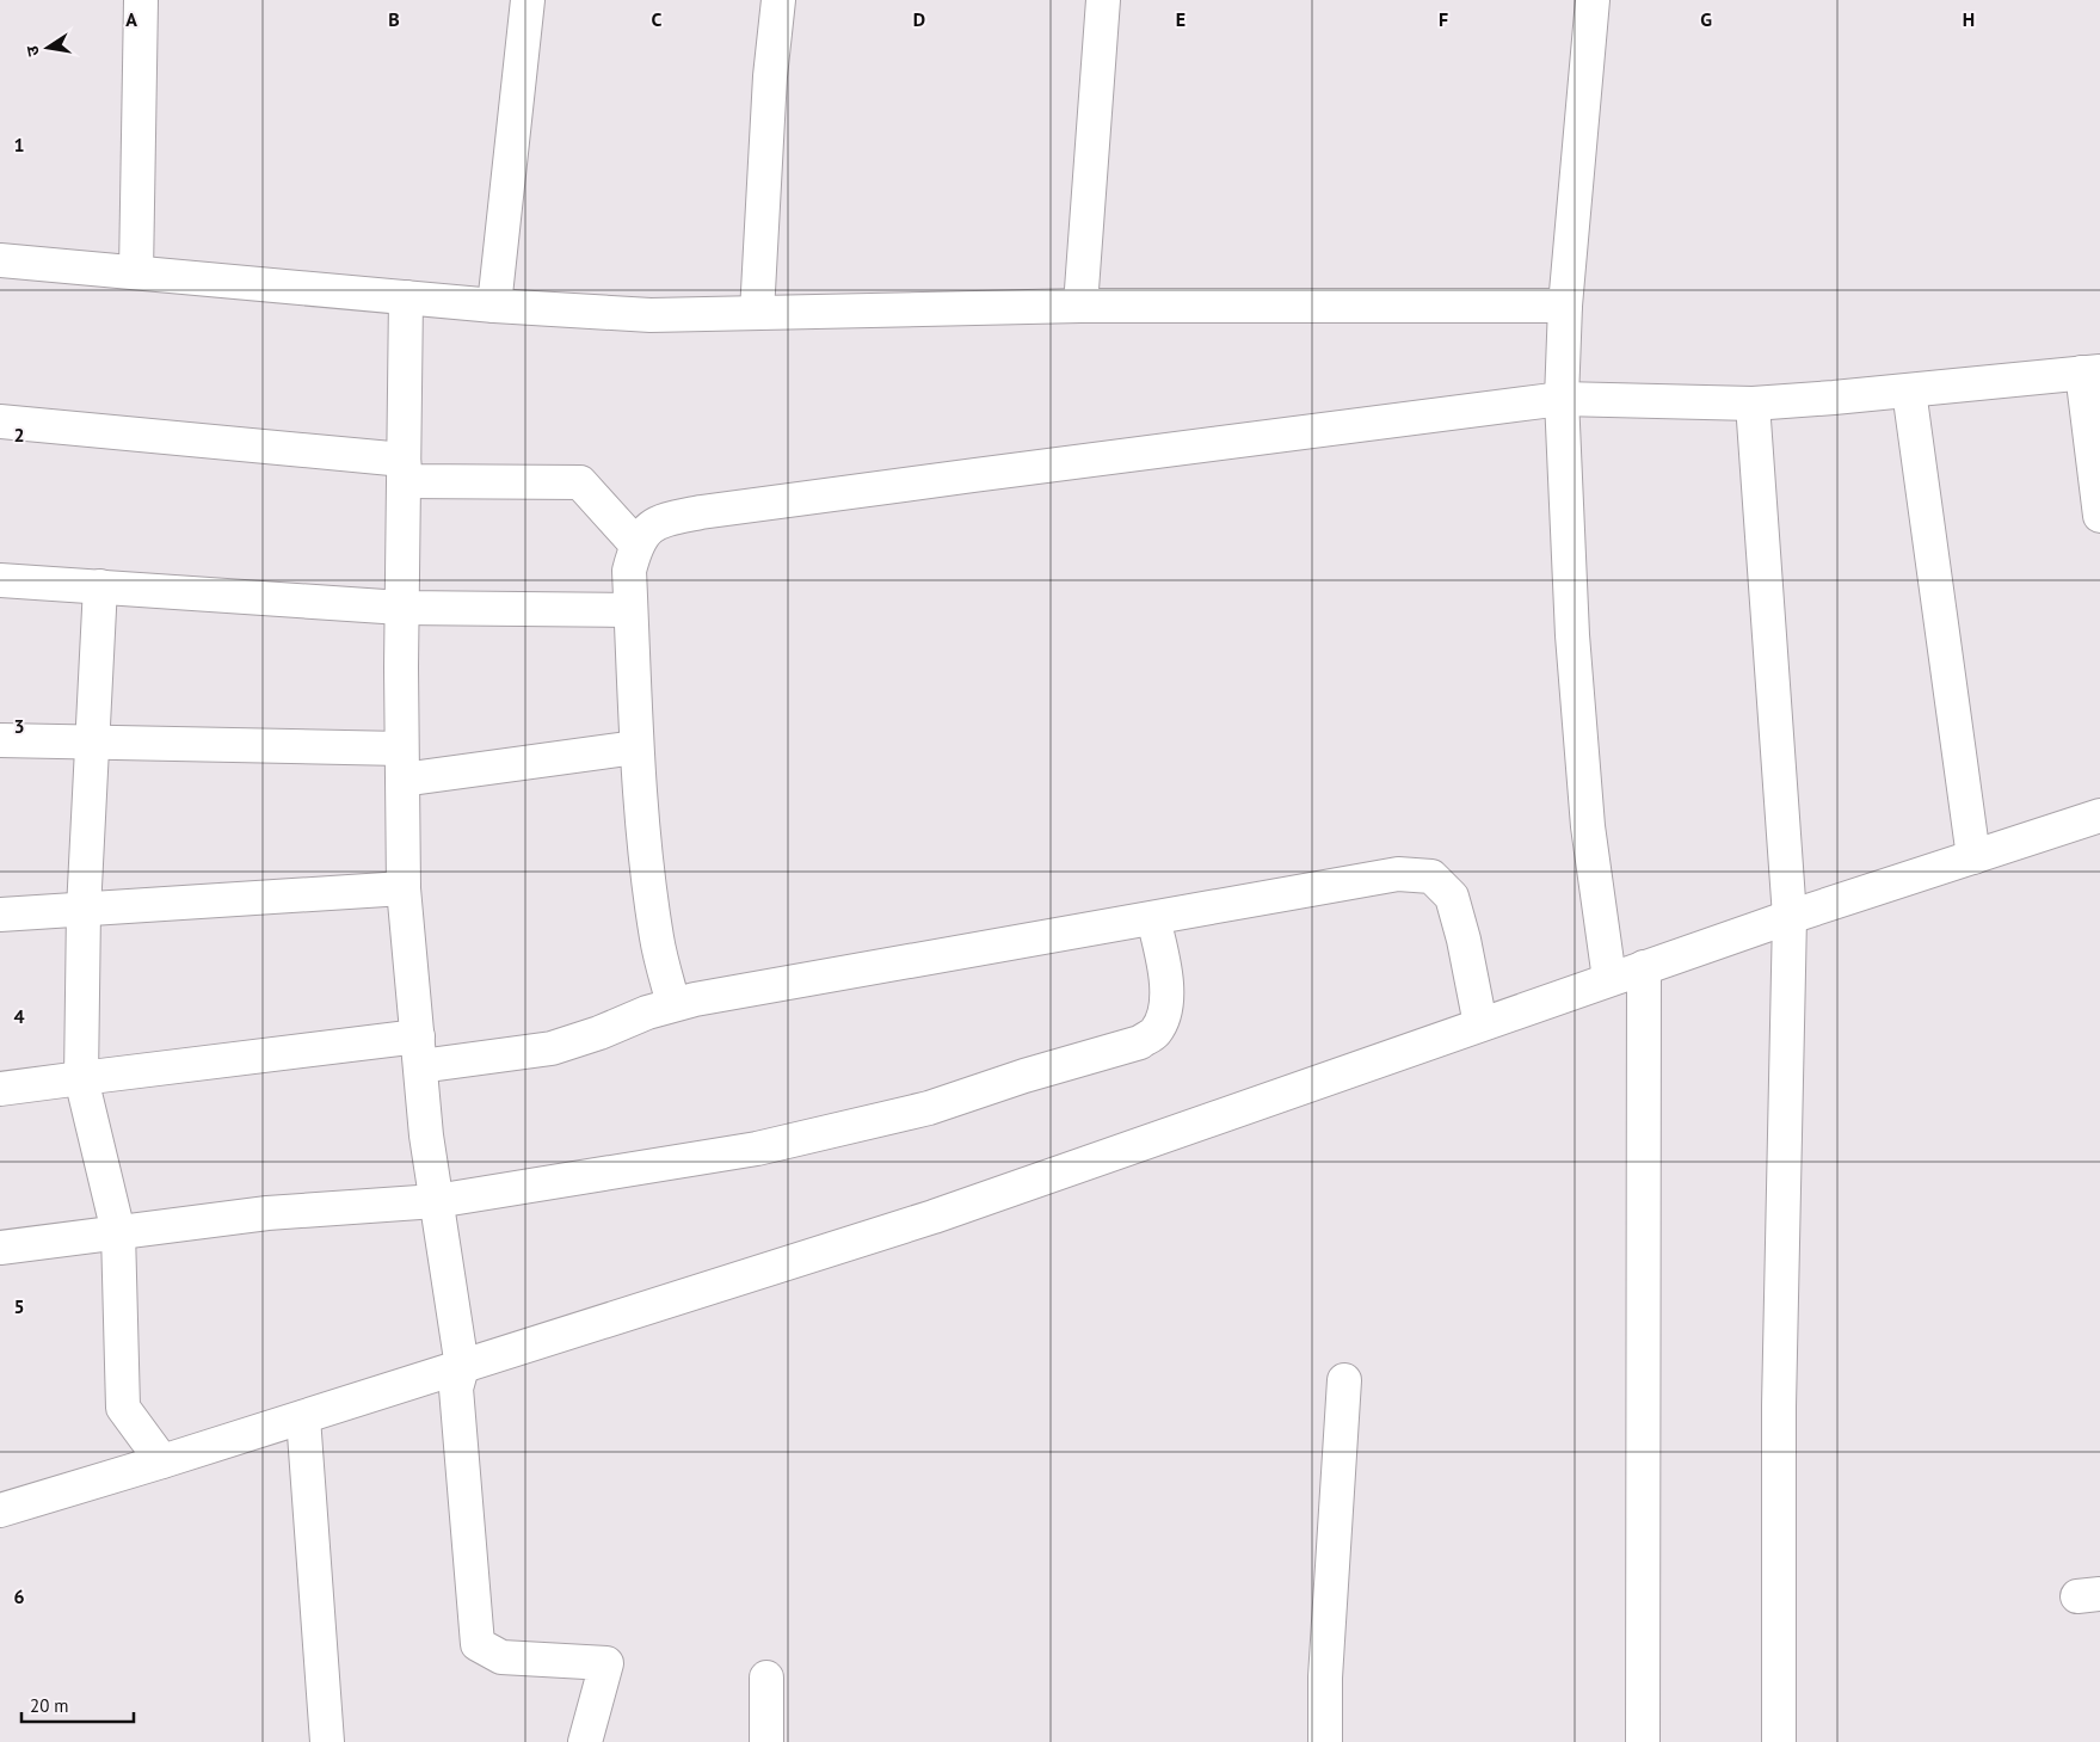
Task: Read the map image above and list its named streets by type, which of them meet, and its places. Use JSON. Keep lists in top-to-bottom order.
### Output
{
  "scale_bar": "20 m",
  "north": "left",
  "grid": {
    "columns": [
      "A",
      "B",
      "C",
      "D",
      "E",
      "F",
      "G",
      "H"
    ],
    "rows": [
      "1",
      "2",
      "3",
      "4",
      "5",
      "6"
    ]
  }
}
